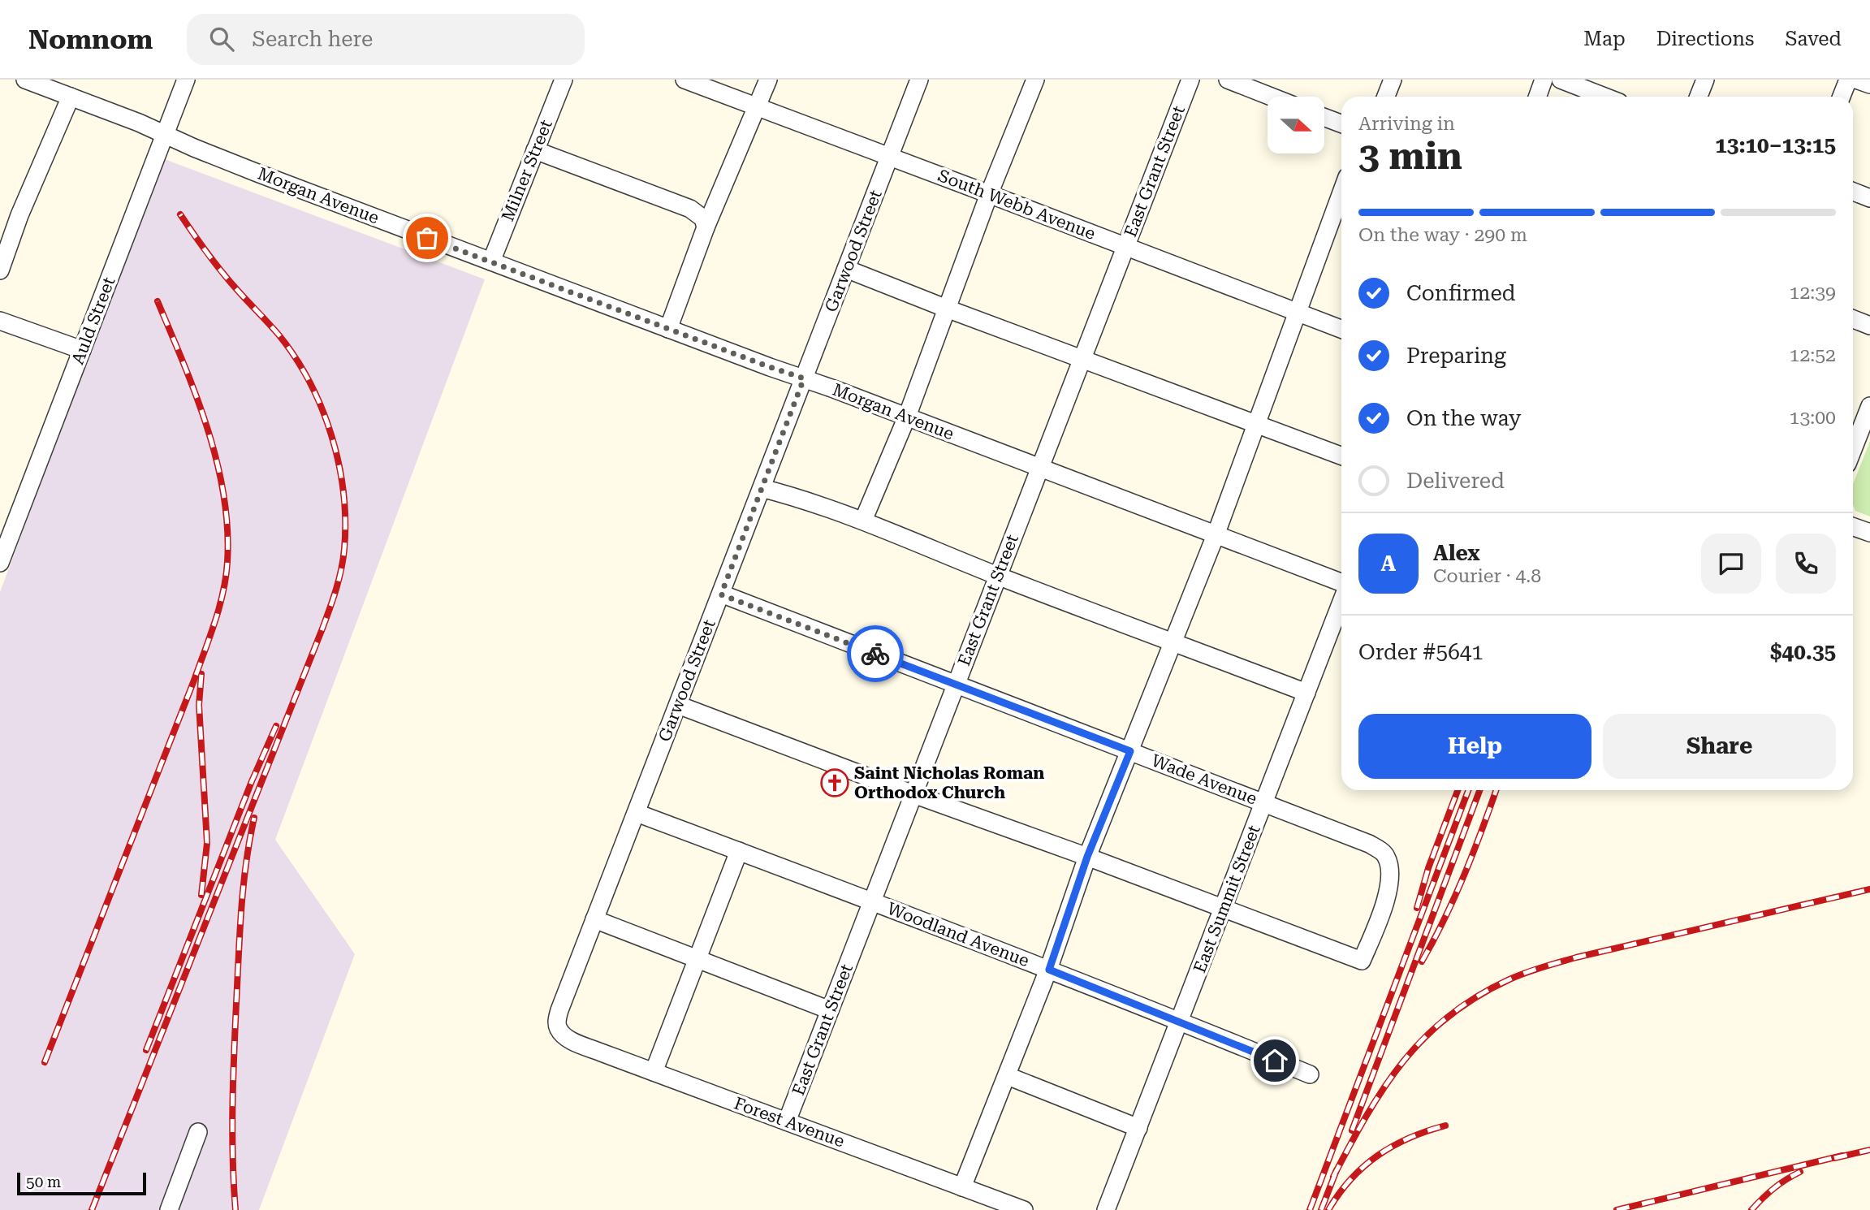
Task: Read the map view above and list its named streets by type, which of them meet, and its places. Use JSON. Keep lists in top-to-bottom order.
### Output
{
  "streets": {
    "street": [
      "Milner Street",
      "East Grant Street",
      "Morgan Avenue",
      "South Webb Avenue",
      "Garwood Street",
      "Auld Street",
      "Wade Avenue",
      "East Summit Street",
      "Woodland Avenue",
      "Forest Avenue"
    ]
  },
  "crossings": [
    ["Milner Street", "Morgan Avenue"],
    ["East Grant Street", "Morgan Avenue"],
    ["East Grant Street", "South Webb Avenue"],
    ["East Grant Street", "Wade Avenue"],
    ["East Grant Street", "Woodland Avenue"],
    ["East Grant Street", "Forest Avenue"],
    ["Morgan Avenue", "Garwood Street"],
    ["Morgan Avenue", "Auld Street"],
    ["South Webb Avenue", "Garwood Street"],
    ["Garwood Street", "Wade Avenue"],
    ["Garwood Street", "Woodland Avenue"],
    ["Garwood Street", "Forest Avenue"],
    ["Wade Avenue", "East Summit Street"],
    ["East Summit Street", "Woodland Avenue"]
  ],
  "places": {
    "church": ["Saint Nicholas Roman Orthodox Church"]
  },
  "scale_bar": "50 m",
  "north": "right",
  "page": {
    "header": "Nomnom",
    "search": "Search here",
    "nav": ["Map", "Directions", "Saved"],
    "heading": ["3 min", "Arriving in", "13:10–13:15"],
    "panel": [
      "Alex",
      "Courier · 4.8",
      "Order #5641",
      "$40.35"
    ],
    "bar": "On the way · 290 m",
    "list": [
      ["Confirmed", "12:39"],
      ["Preparing", "12:52"],
      ["On the way", "13:00"],
      "Delivered"
    ],
    "round": "A",
    "buttons": ["Help", "Share"],
    "scale": "50 m"
  }
}
